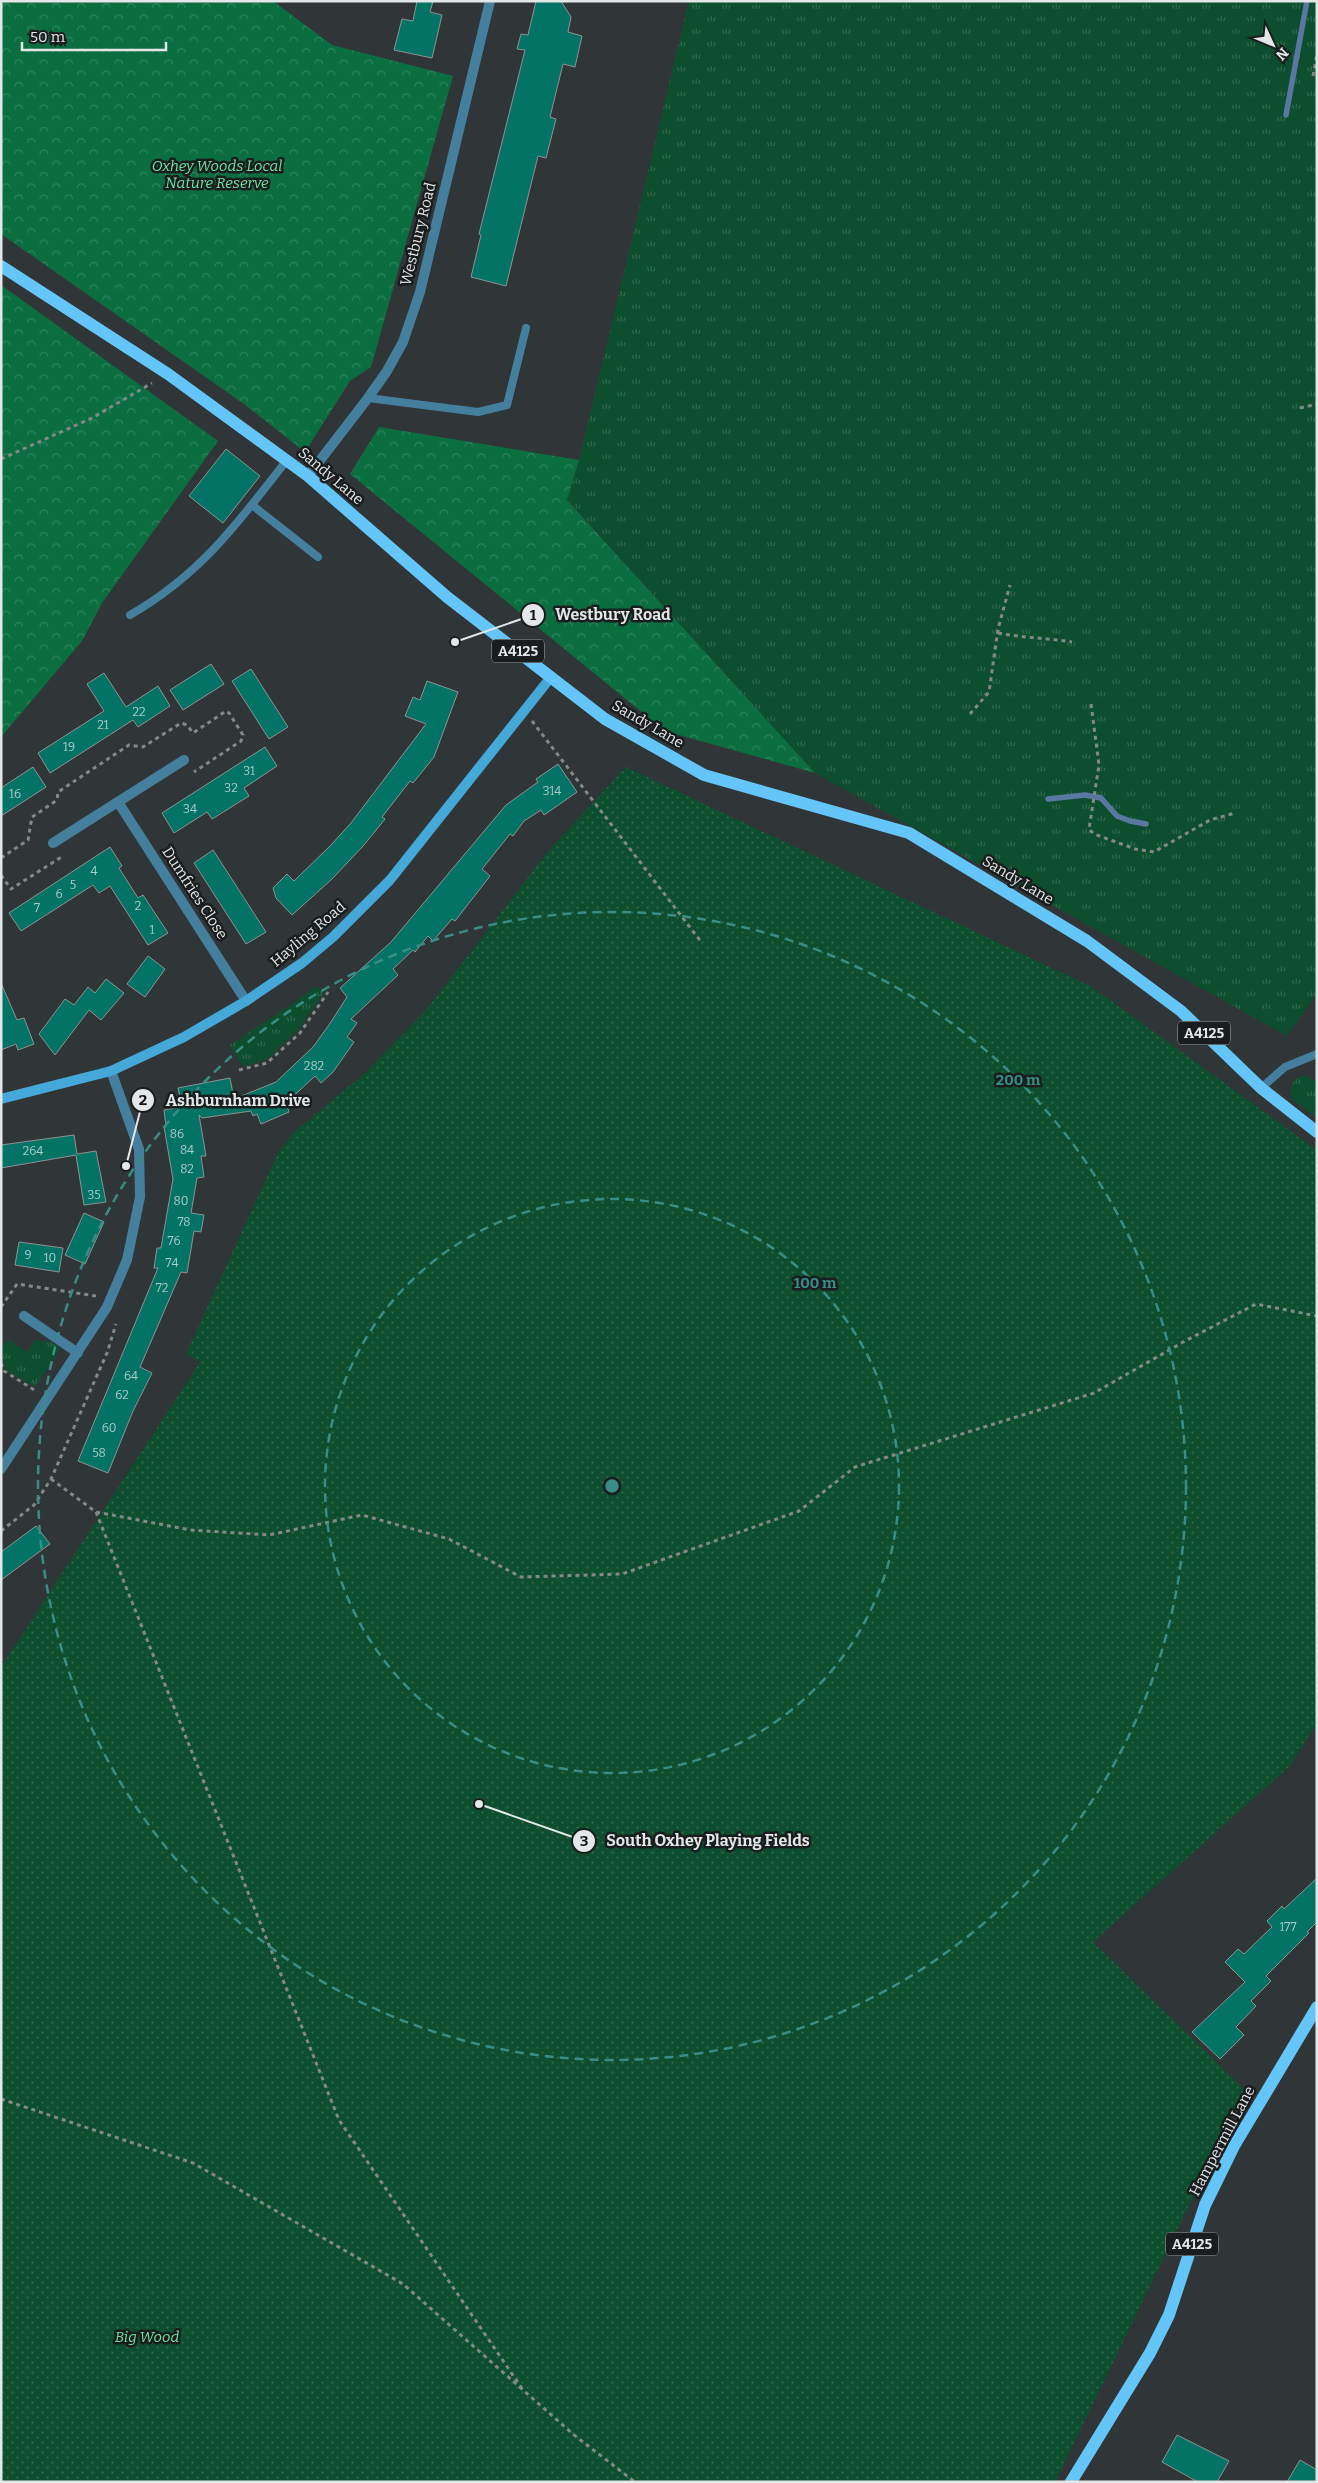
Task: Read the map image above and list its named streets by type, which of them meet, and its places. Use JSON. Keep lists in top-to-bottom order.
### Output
{
  "streets": {
    "main road": ["Sandy Lane", "A4125", "Hampermill Lane"],
    "street": ["Westbury Road", "Dumfries Close", "Hayling Road"]
  },
  "crossings": [
    ["Westbury Road", "Sandy Lane"],
    ["Sandy Lane", "Hayling Road"],
    ["Dumfries Close", "Hayling Road"]
  ],
  "parks": ["Oxhey Woods Local Nature Reserve", "Big Wood"],
  "places": ["Westbury Road", "Ashburnham Drive", "South Oxhey Playing Fields"],
  "house_numbers": [
    "22",
    "21",
    "19",
    "31",
    "32",
    "314",
    "16",
    "34",
    "4",
    "5",
    "6",
    "2",
    "7",
    "1",
    "282",
    "86",
    "84",
    "264",
    "82",
    "35",
    "80",
    "78",
    "76",
    "9",
    "10",
    "74",
    "72",
    "64",
    "62",
    "60",
    "58",
    "177"
  ],
  "scale_bar": "50 m",
  "north": "bottom right",
  "rings": ["200 m", "100 m"]
}
